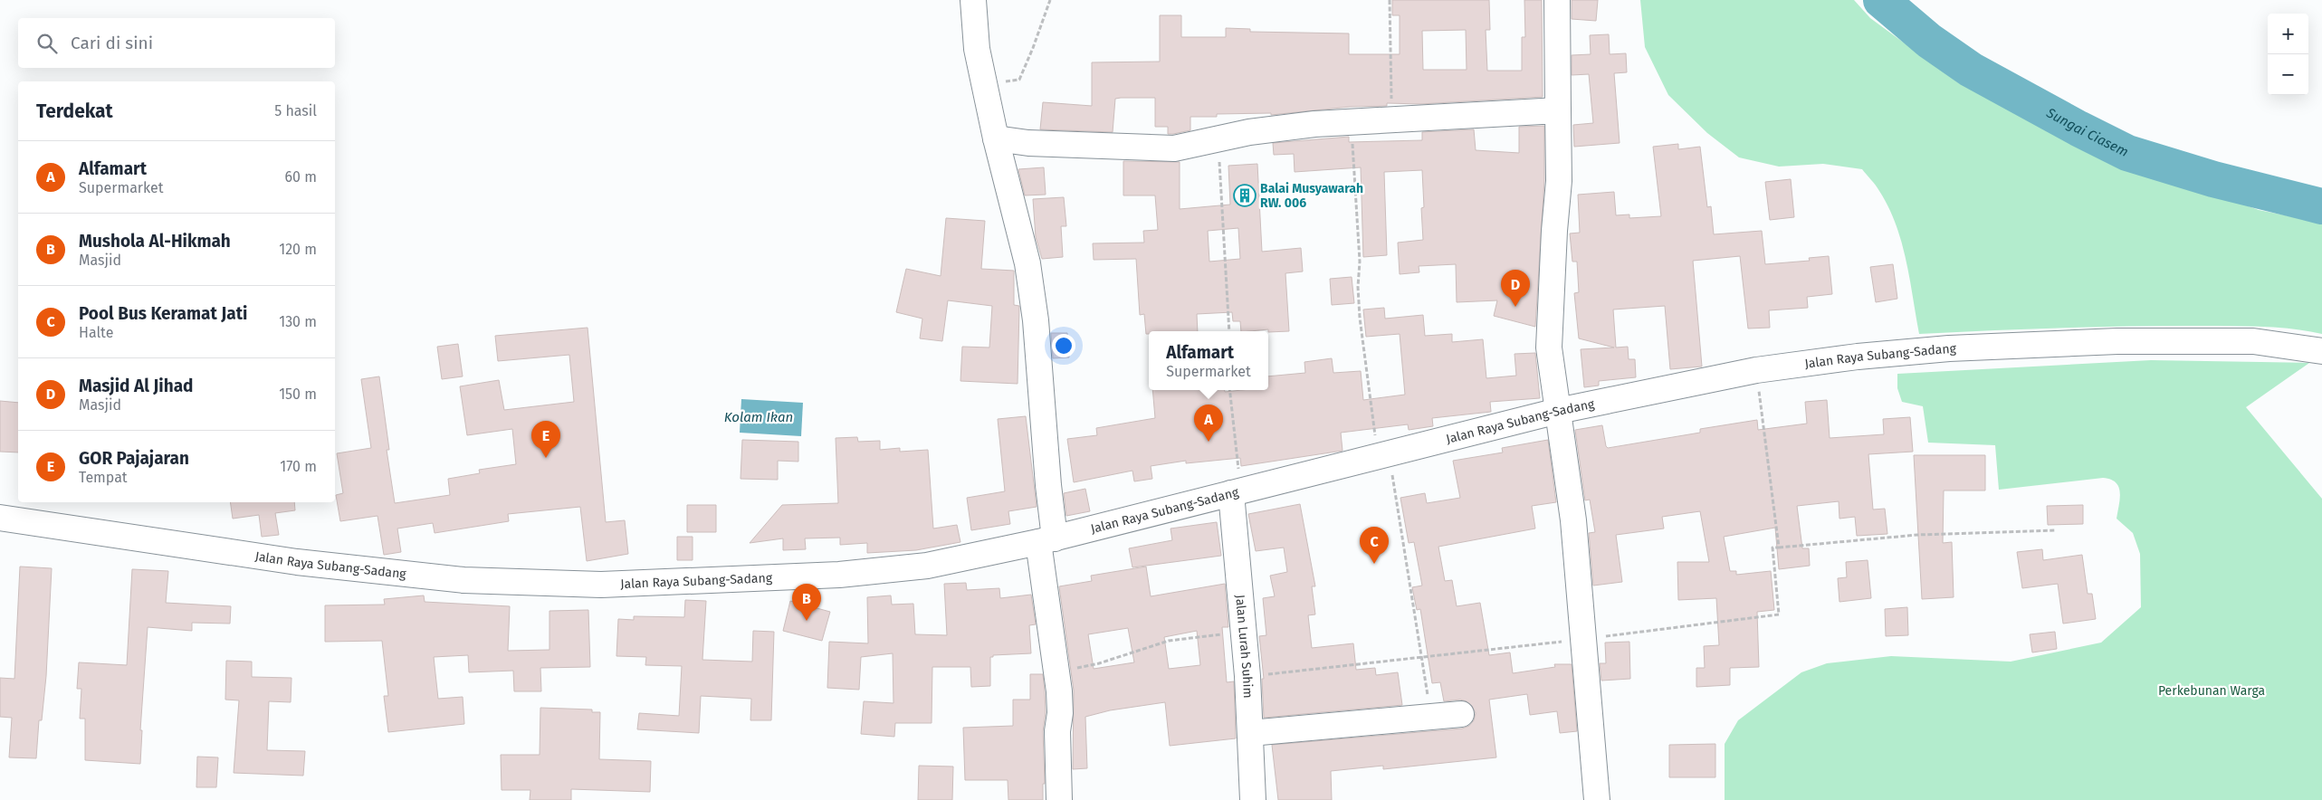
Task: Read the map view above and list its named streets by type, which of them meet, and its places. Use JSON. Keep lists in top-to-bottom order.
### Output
{
  "streets": {
    "street": ["Jalan Raya Subang-Sadang", "Jalan Lurah Suhim"]
  },
  "crossings": [
    ["Jalan Raya Subang-Sadang", "Jalan Lurah Suhim"]
  ],
  "water": ["Sungai Ciasem", "Kolam Ikan"],
  "parks": ["Perkebunan Warga"],
  "places": {
    "building": ["Balai Musyawarah RW. 006"]
  },
  "page": {
    "map_buttons": ["+", "−"],
    "search": "Cari di sini",
    "heading": ["Terdekat", "5 hasil"],
    "list": [
      {
        "mark": "A",
        "name": "Alfamart",
        "note": "Supermarket",
        "value": "60 m"
      },
      {
        "mark": "B",
        "name": "Mushola Al-Hikmah",
        "note": "Masjid",
        "value": "120 m"
      },
      {
        "mark": "C",
        "name": "Pool Bus Keramat Jati",
        "note": "Halte",
        "value": "130 m"
      },
      {
        "mark": "D",
        "name": "Masjid Al Jihad",
        "note": "Masjid",
        "value": "150 m"
      },
      {
        "mark": "E",
        "name": "GOR Pajajaran",
        "note": "Tempat",
        "value": "170 m"
      }
    ],
    "pins": [
      "D",
      "A",
      "E",
      "C",
      "B"
    ],
    "popup": ["Alfamart", "Supermarket"]
  }
}
